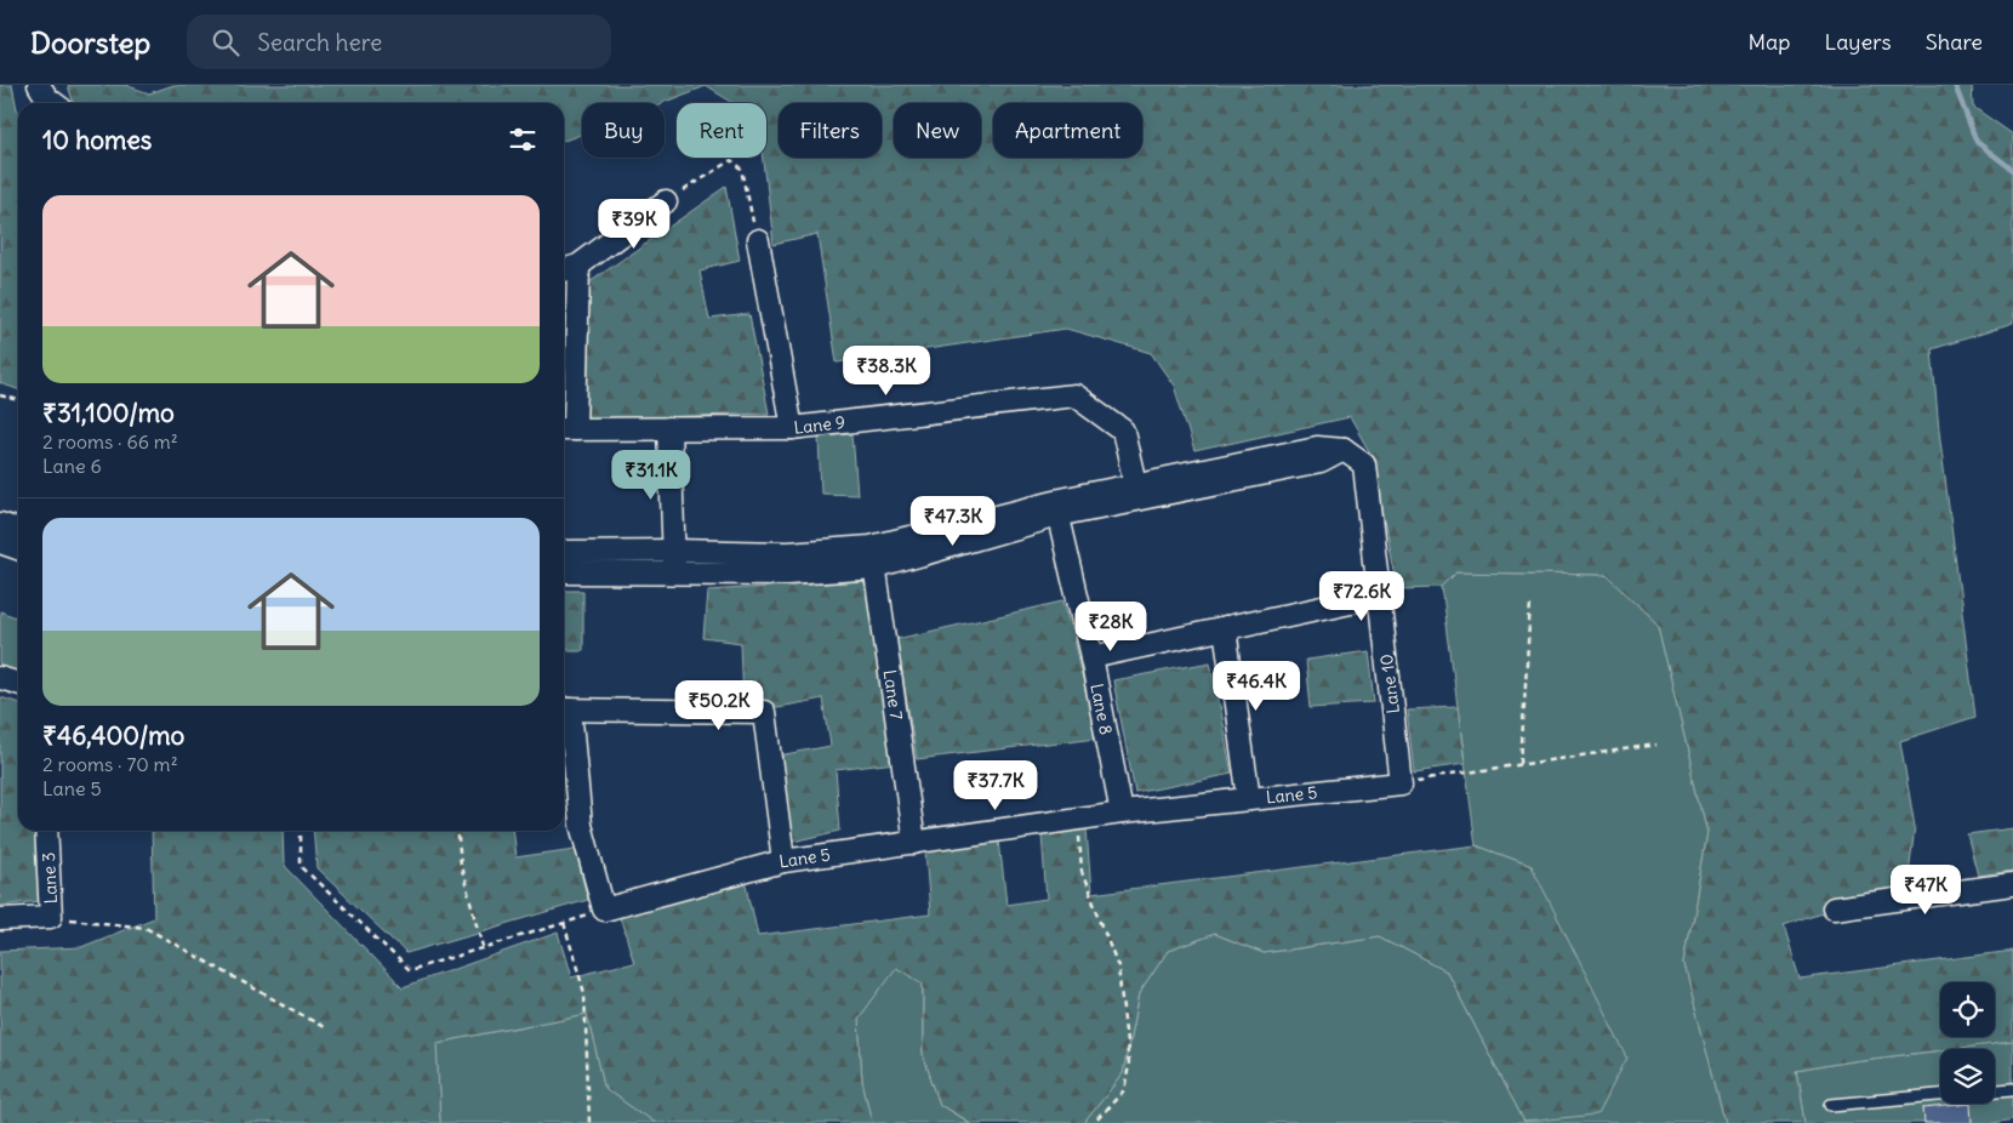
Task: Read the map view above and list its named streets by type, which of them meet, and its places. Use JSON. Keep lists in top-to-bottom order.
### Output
{
  "streets": {
    "street": [
      "Lane 9",
      "Lane 10",
      "Lane 7",
      "Lane 8",
      "Lane 5",
      "Lane 3"
    ]
  },
  "crossings": [
    ["Lane 10", "Lane 5"],
    ["Lane 7", "Lane 5"],
    ["Lane 8", "Lane 5"]
  ],
  "page": {
    "header": "Doorstep",
    "search": "Search here",
    "nav": ["Map", "Layers", "Share"],
    "chip": [
      "Buy",
      "Rent",
      "Filters",
      "New",
      "Apartment"
    ],
    "heading": "10 homes",
    "list": [
      {
        "name": "₹31,100/mo",
        "note": "2 rooms · 66 m² · Lane 6"
      },
      {
        "name": "₹46,400/mo",
        "note": "2 rooms · 70 m² · Lane 5"
      }
    ],
    "price": [
      "₹39K",
      "₹38.3K",
      "₹31.1K",
      "₹47.3K",
      "₹72.6K",
      "₹28K",
      "₹46.4K",
      "₹50.2K",
      "₹37.7K",
      "₹47K"
    ]
  }
}
